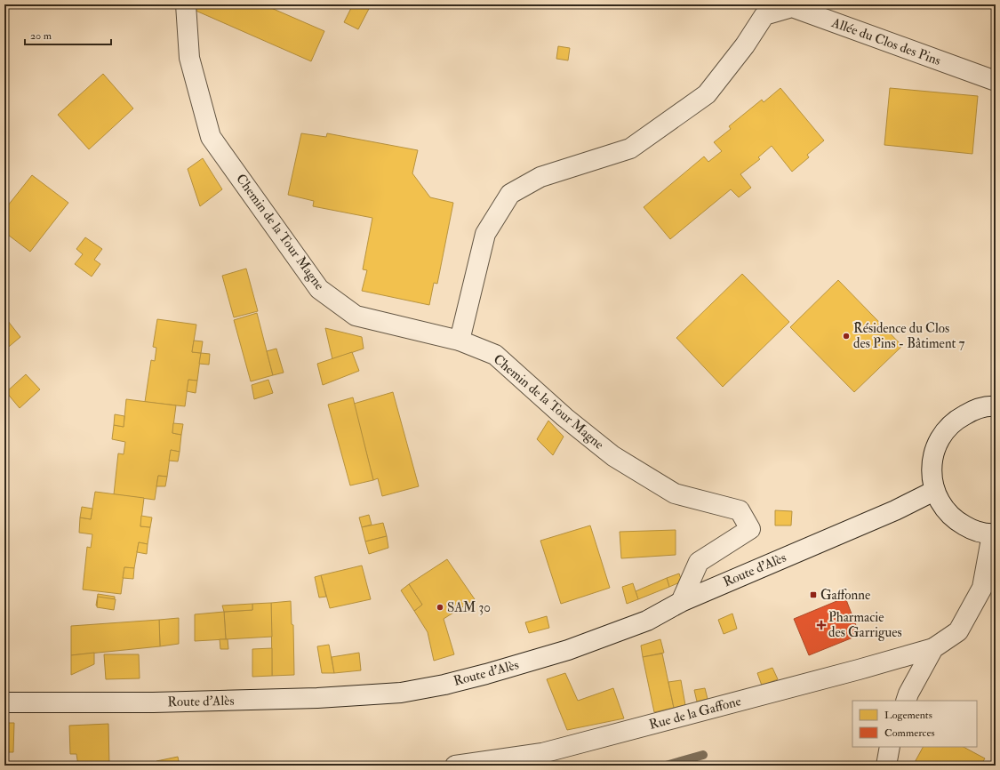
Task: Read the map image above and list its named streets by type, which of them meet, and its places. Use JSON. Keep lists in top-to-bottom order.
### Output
{
  "streets": {
    "street": [
      "Allée du Clos des Pins",
      "Chemin de la Tour Magne",
      "Route d'Alès",
      "Rue de la Gaffone"
    ]
  },
  "crossings": [
    ["Allée du Clos des Pins", "Chemin de la Tour Magne"],
    ["Chemin de la Tour Magne", "Route d'Alès"]
  ],
  "places": {
    "other": ["Résidence du Clos des Pins - Bâtiment 7", "SAM 30"],
    "transit": ["Gaffonne"],
    "health": ["Pharmacie des Garrigues"]
  },
  "legend": ["Logements", "Commerces"],
  "scale_bar": "20 m"
}
